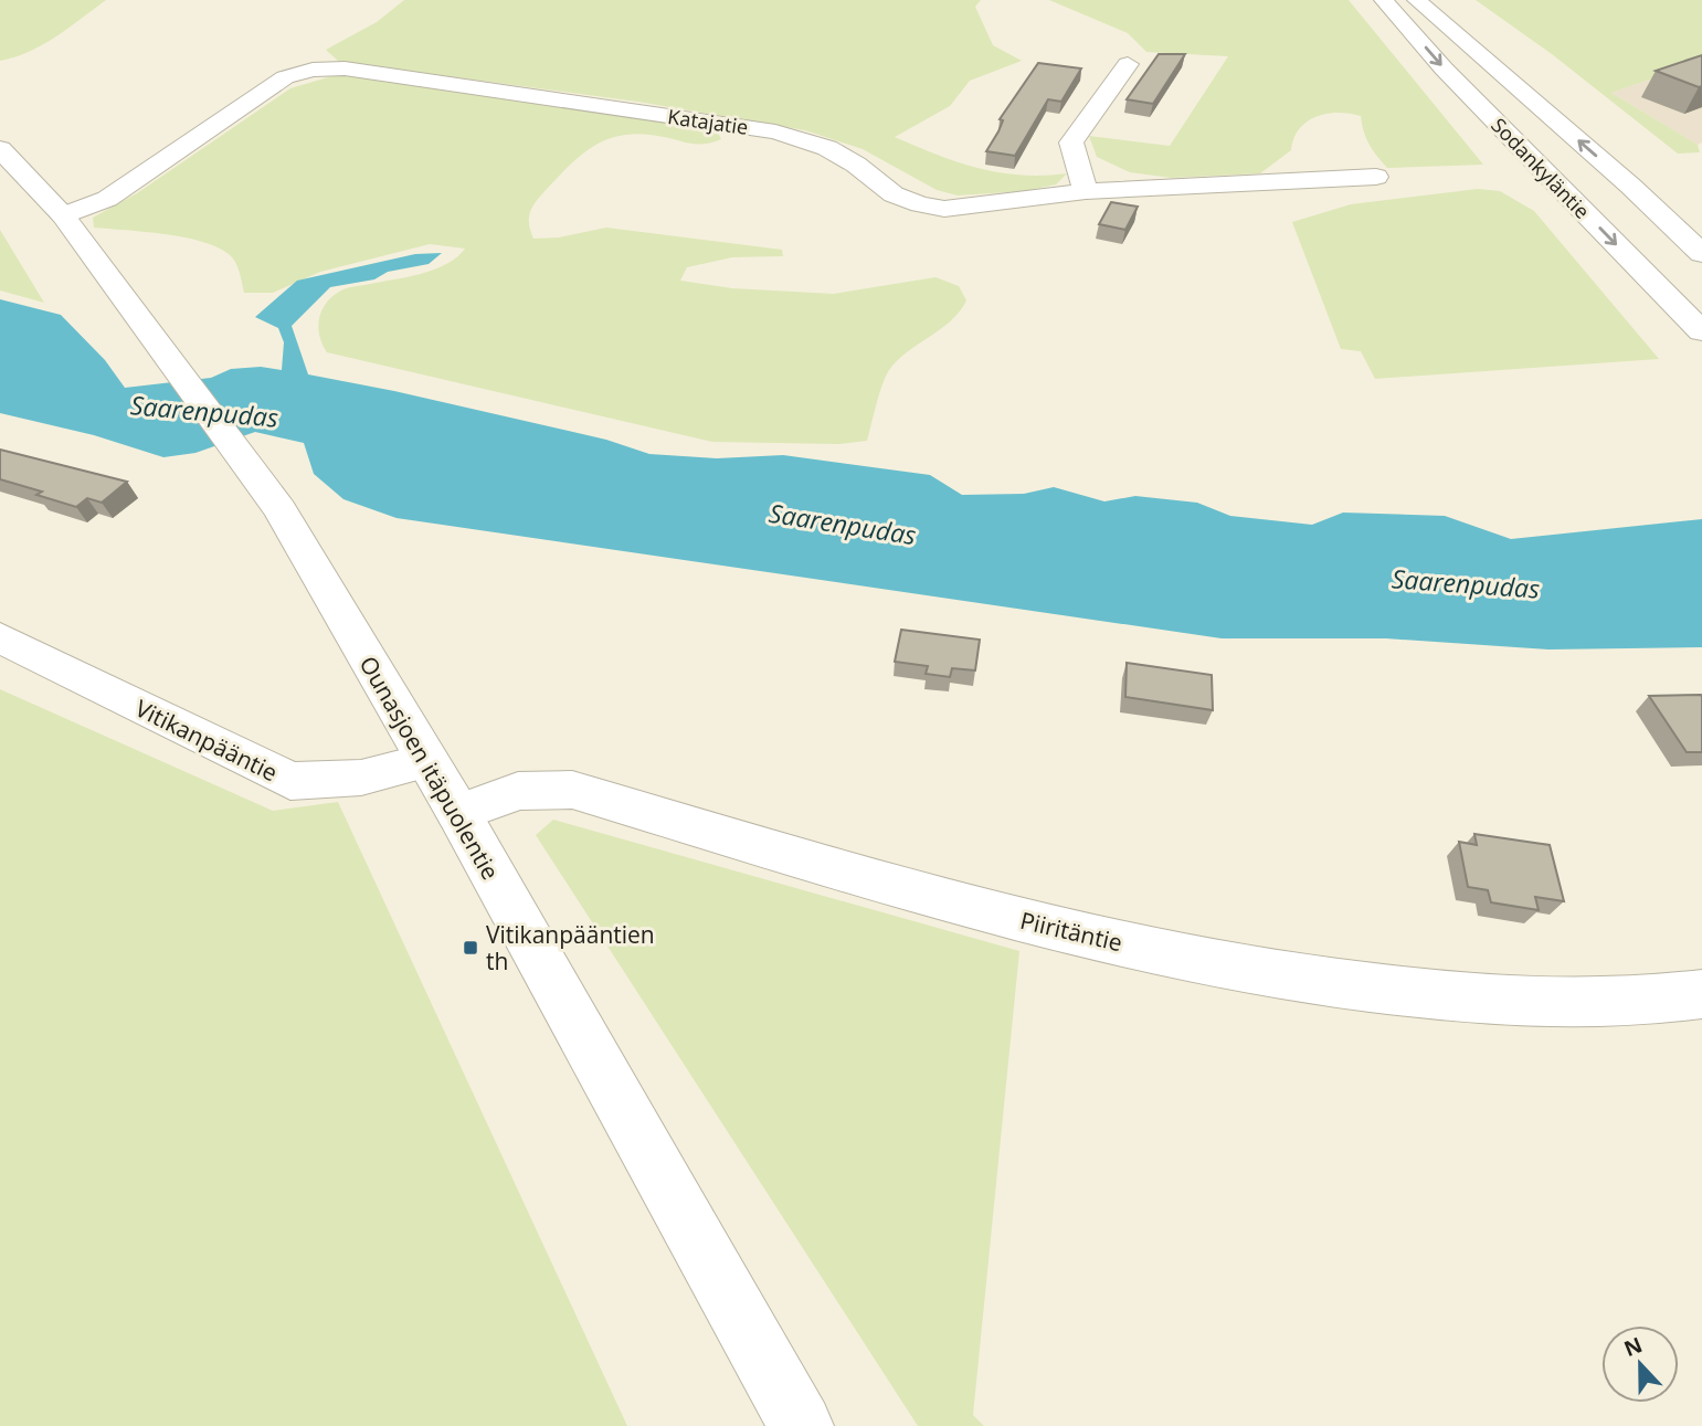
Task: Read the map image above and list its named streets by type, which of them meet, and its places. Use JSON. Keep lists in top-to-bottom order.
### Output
{
  "streets": {
    "main road": [
      "Katajatie",
      "Sodankyläntie",
      "Vitikanpääntie",
      "Ounasjoen itäpuolentie",
      "Piiritäntie"
    ]
  },
  "crossings": [
    ["Katajatie", "Ounasjoen itäpuolentie"],
    ["Vitikanpääntie", "Ounasjoen itäpuolentie"],
    ["Ounasjoen itäpuolentie", "Piiritäntie"]
  ],
  "water": ["Saarenpudas"],
  "places": {
    "transit": ["Vitikanpääntien th"]
  },
  "north": "top"
}
